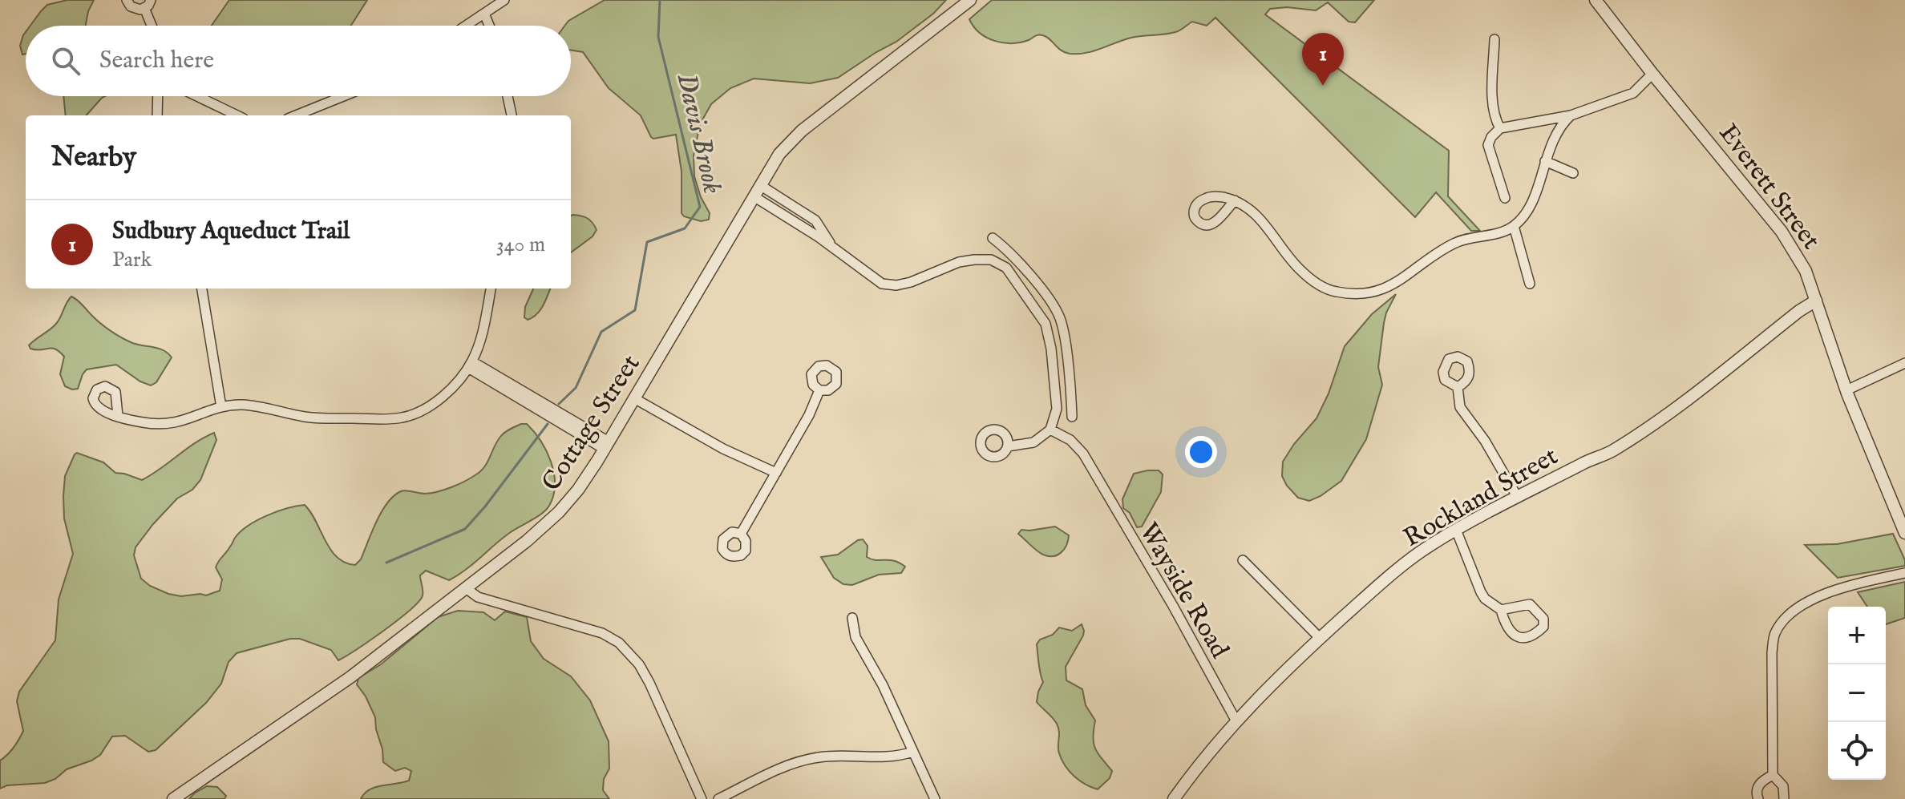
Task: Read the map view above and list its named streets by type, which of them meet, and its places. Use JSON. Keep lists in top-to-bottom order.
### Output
{
  "streets": {
    "street": [
      "Everett Street",
      "Cottage Street",
      "Rockland Street",
      "Wayside Road"
    ]
  },
  "crossings": [
    ["Everett Street", "Rockland Street"],
    ["Rockland Street", "Wayside Road"]
  ],
  "water": ["Davis Brook"],
  "page": {
    "search": "Search here",
    "pins": "1",
    "heading": "Nearby",
    "list": [
      {
        "mark": "1",
        "name": "Sudbury Aqueduct Trail",
        "note": "Park",
        "value": "340 m"
      }
    ],
    "map_buttons": ["+", "−"]
  }
}
